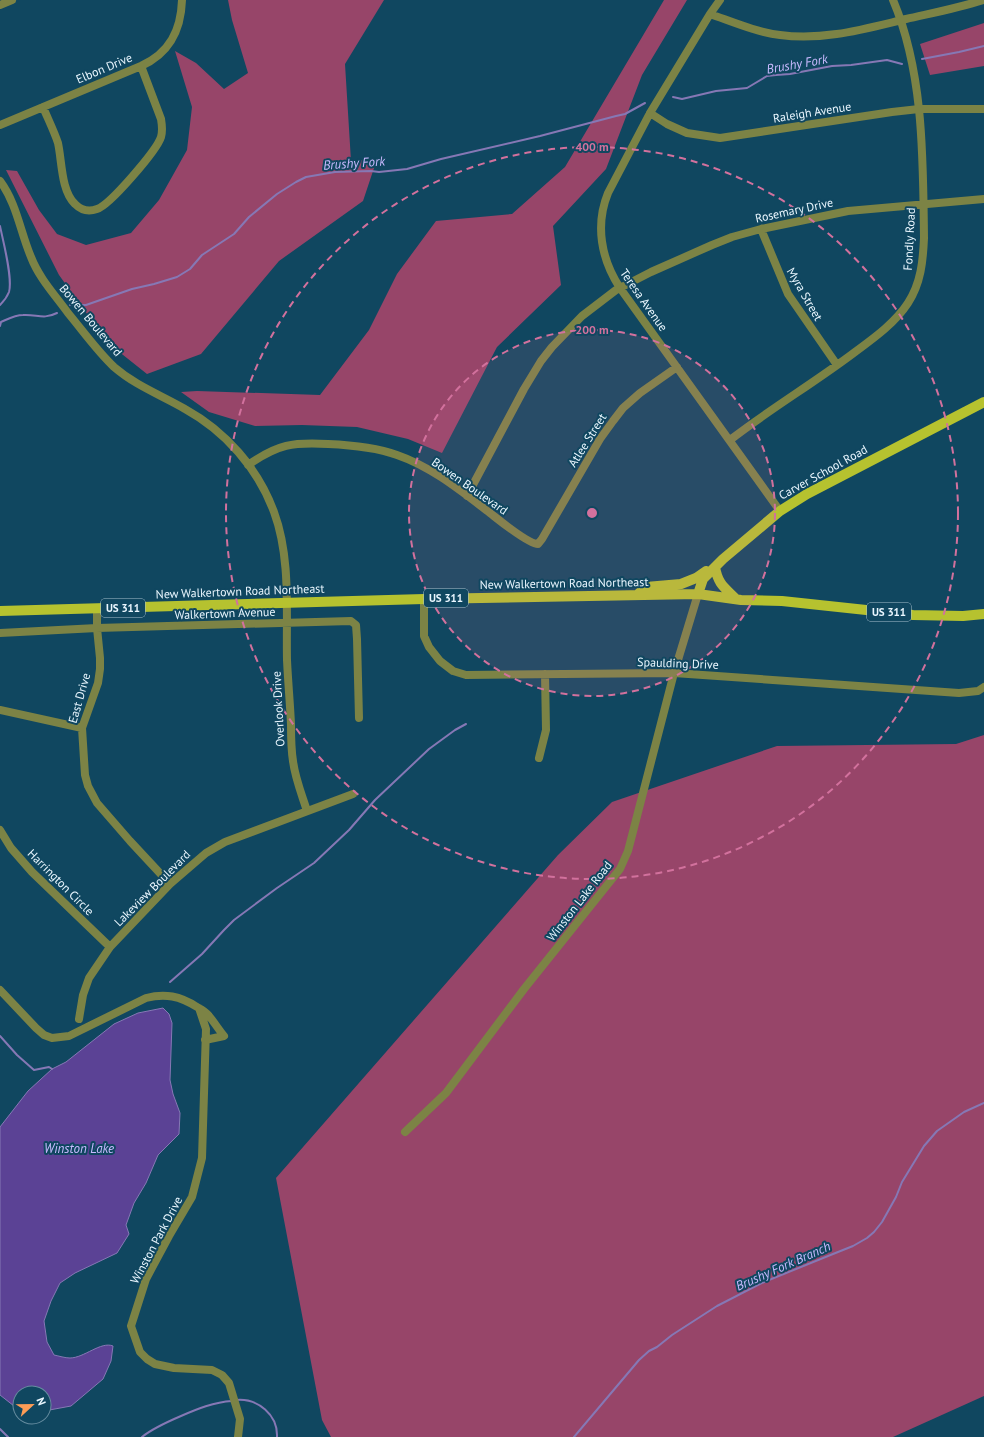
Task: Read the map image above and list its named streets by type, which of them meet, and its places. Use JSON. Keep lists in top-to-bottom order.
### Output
{
  "streets": {
    "main road": ["Carver School Road", "New Walkertown Road Northeast", "US 311"],
    "street": [
      "Elbon Drive",
      "Raleigh Avenue",
      "Rosemary Drive",
      "Fondly Road",
      "Myra Street",
      "Teresa Avenue",
      "Bowen Boulevard",
      "Atlee Street",
      "Walkertown Avenue",
      "Spaulding Drive",
      "East Drive",
      "Overlook Drive",
      "Harrington Circle",
      "Lakeview Boulevard",
      "Winston Lake Road",
      "Winston Park Drive"
    ]
  },
  "crossings": [
    ["Raleigh Avenue", "Fondly Road"],
    ["Raleigh Avenue", "Teresa Avenue"],
    ["Rosemary Drive", "Fondly Road"],
    ["Rosemary Drive", "Myra Street"],
    ["Rosemary Drive", "Teresa Avenue"],
    ["Rosemary Drive", "Bowen Boulevard"],
    ["Fondly Road", "Myra Street"],
    ["Fondly Road", "Teresa Avenue"],
    ["Teresa Avenue", "Atlee Street"],
    ["Teresa Avenue", "Carver School Road"],
    ["Bowen Boulevard", "Atlee Street"],
    ["Bowen Boulevard", "New Walkertown Road Northeast"],
    ["Bowen Boulevard", "Overlook Drive"],
    ["Carver School Road", "New Walkertown Road Northeast"],
    ["Carver School Road", "Winston Lake Road"],
    ["New Walkertown Road Northeast", "Spaulding Drive"],
    ["New Walkertown Road Northeast", "East Drive"],
    ["New Walkertown Road Northeast", "Overlook Drive"],
    ["New Walkertown Road Northeast", "Winston Lake Road"],
    ["Walkertown Avenue", "East Drive"],
    ["Walkertown Avenue", "Overlook Drive"],
    ["Spaulding Drive", "Winston Lake Road"],
    ["East Drive", "Lakeview Boulevard"],
    ["Overlook Drive", "Lakeview Boulevard"],
    ["Harrington Circle", "Lakeview Boulevard"]
  ],
  "water": ["Brushy Fork", "Winston Lake", "Brushy Fork Branch"],
  "north": "right",
  "rings": ["400 m", "200 m"]
}
